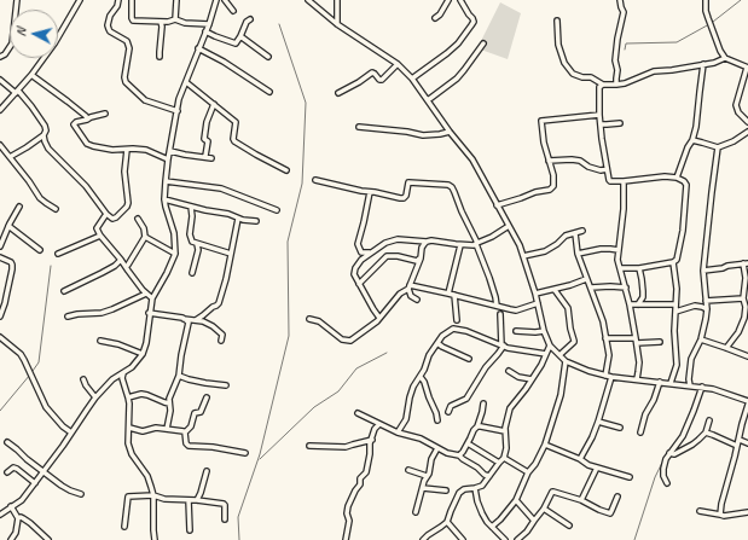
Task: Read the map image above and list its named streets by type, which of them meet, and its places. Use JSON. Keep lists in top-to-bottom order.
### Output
{
  "north": "left"
}
